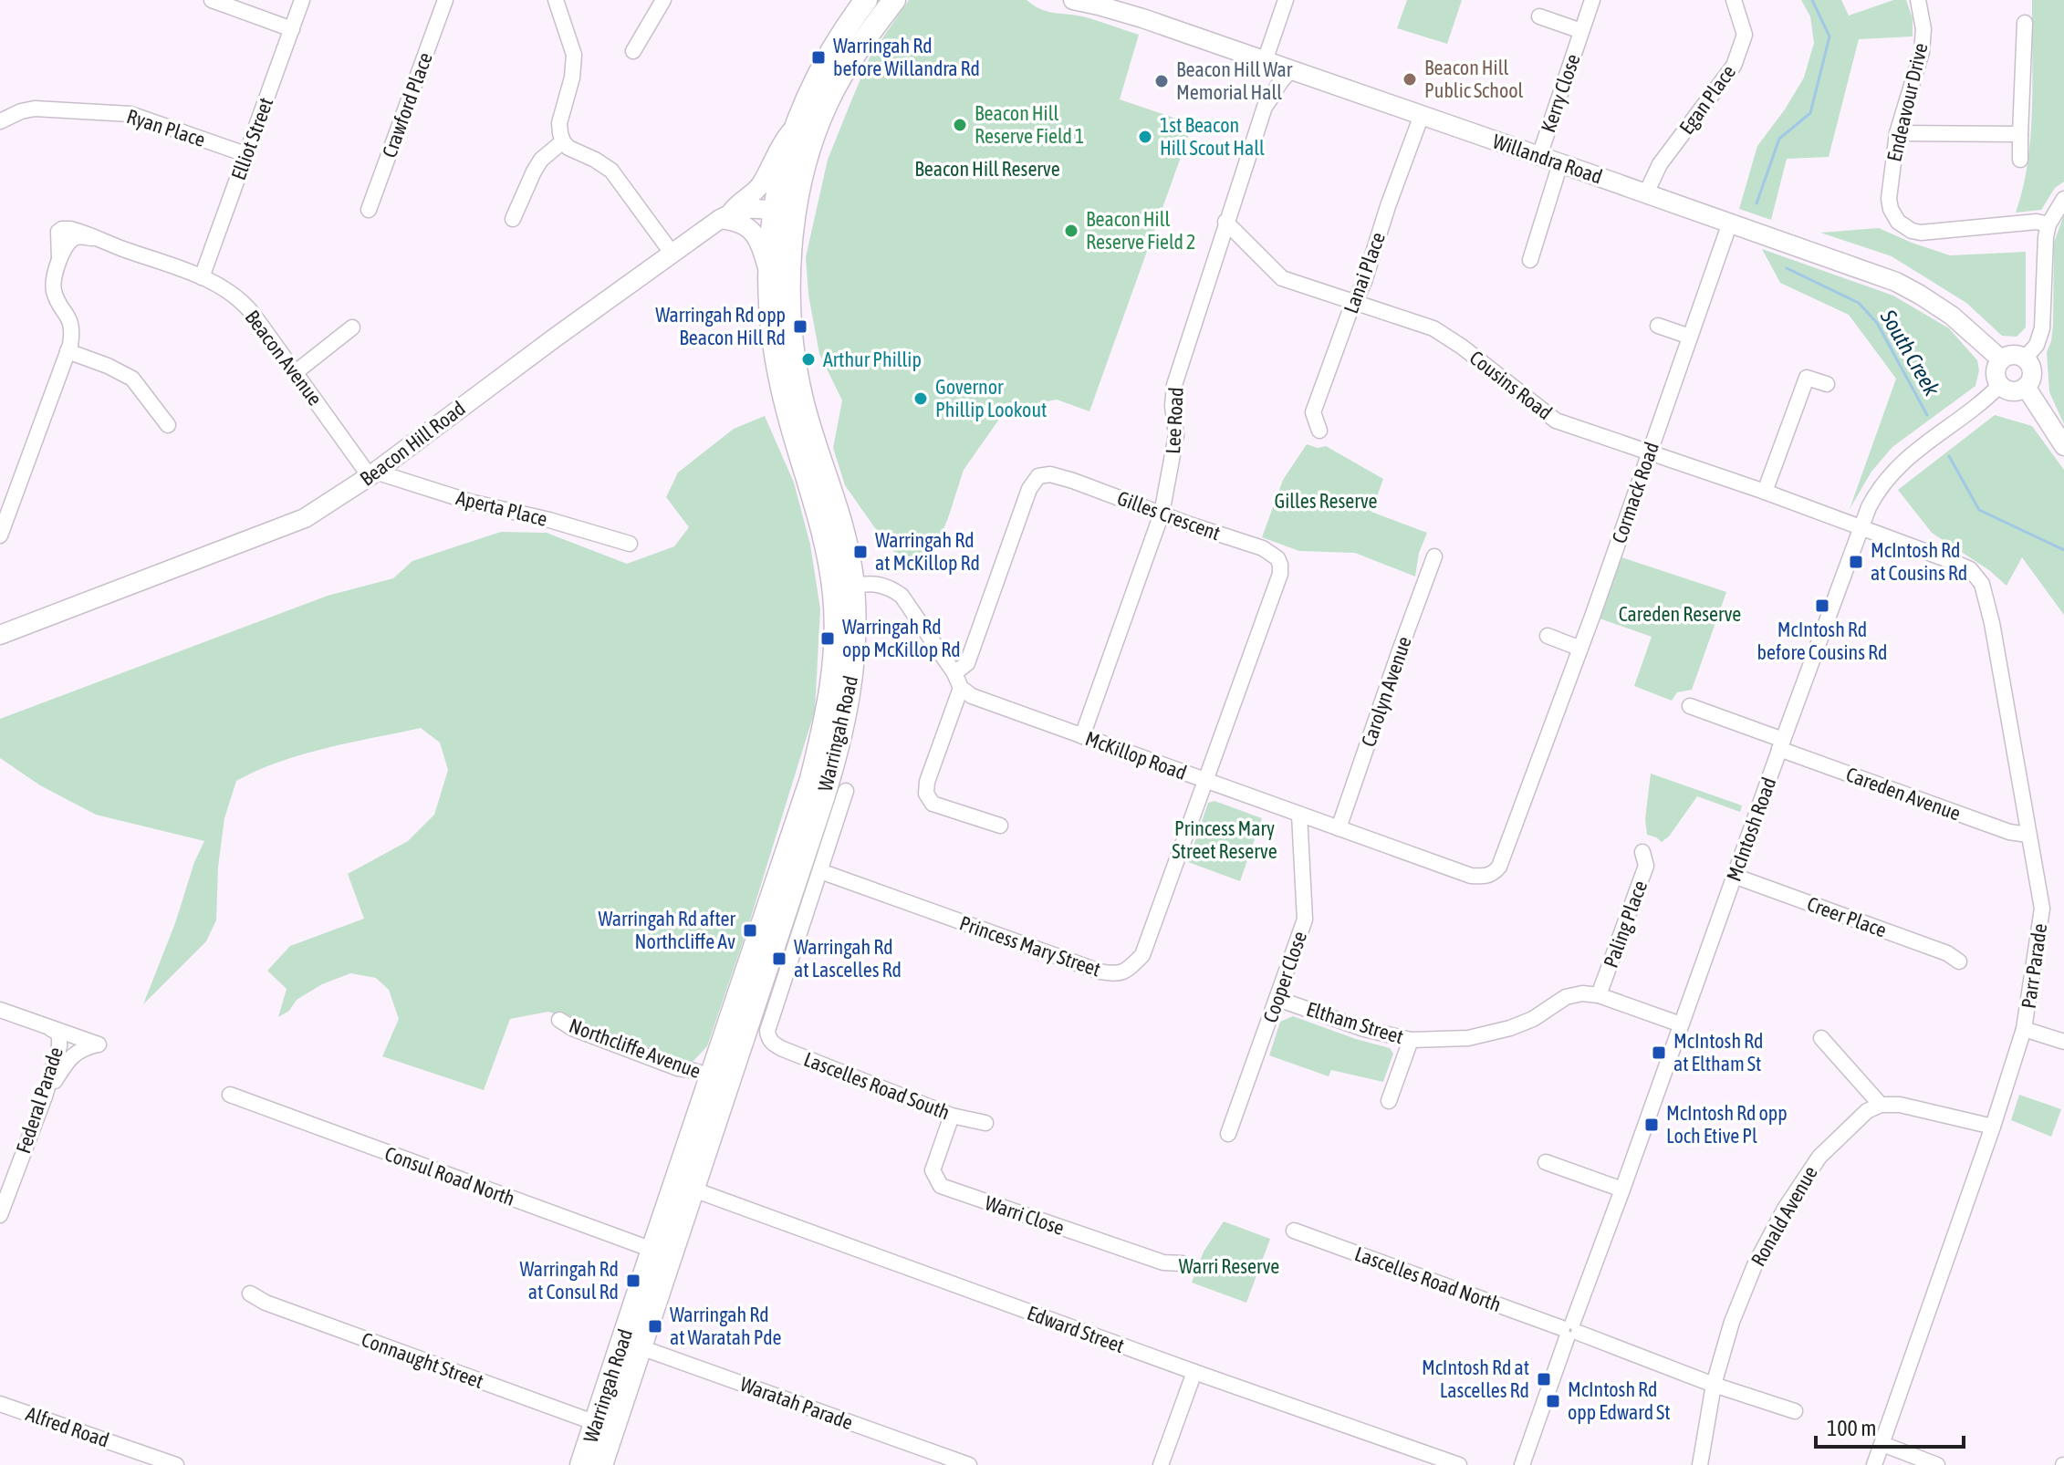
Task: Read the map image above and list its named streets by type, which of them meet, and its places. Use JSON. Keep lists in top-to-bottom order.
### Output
{
  "streets": {
    "highway": ["Warringah Road"],
    "main road": ["Willandra Road", "Beacon Hill Road"],
    "street": [
      "Kerry Close",
      "Egan Place",
      "Endeavour Drive",
      "Crawford Place",
      "Ryan Place",
      "Elliot Street",
      "Lanai Place",
      "Beacon Avenue",
      "Cousins Road",
      "Lee Road",
      "Cormack Road",
      "Aperta Place",
      "Gilles Crescent",
      "Carolyn Avenue",
      "McKillop Road",
      "Careden Avenue",
      "McIntosh Road",
      "Creer Place",
      "Paling Place",
      "Princess Mary Street",
      "Parr Parade",
      "Cooper Close",
      "Eltham Street",
      "Northcliffe Avenue",
      "Lascelles Road South",
      "Federal Parade",
      "Consul Road North",
      "Warri Close",
      "Ronald Avenue",
      "Lascelles Road North",
      "Edward Street",
      "Connaught Street",
      "Waratah Parade",
      "Alfred Road"
    ]
  },
  "crossings": [
    ["Kerry Close", "Willandra Road"],
    ["Egan Place", "Willandra Road"],
    ["Ryan Place", "Elliot Street"],
    ["Elliot Street", "Beacon Avenue"],
    ["Willandra Road", "Lanai Place"],
    ["Willandra Road", "Lee Road"],
    ["Willandra Road", "Cormack Road"],
    ["Willandra Road", "McIntosh Road"],
    ["Lanai Place", "Cousins Road"],
    ["Beacon Avenue", "Beacon Hill Road"],
    ["Beacon Avenue", "Aperta Place"],
    ["Cousins Road", "Lee Road"],
    ["Cousins Road", "Cormack Road"],
    ["Cousins Road", "McIntosh Road"],
    ["Cousins Road", "Parr Parade"],
    ["Lee Road", "Gilles Crescent"],
    ["Lee Road", "McKillop Road"],
    ["Beacon Hill Road", "Aperta Place"],
    ["Beacon Hill Road", "Warringah Road"],
    ["Cormack Road", "McKillop Road"],
    ["Gilles Crescent", "McKillop Road"],
    ["Gilles Crescent", "Princess Mary Street"],
    ["Carolyn Avenue", "McKillop Road"],
    ["Warringah Road", "Princess Mary Street"],
    ["Warringah Road", "Northcliffe Avenue"],
    ["Warringah Road", "Lascelles Road South"],
    ["Warringah Road", "Consul Road North"],
    ["Warringah Road", "Edward Street"],
    ["Warringah Road", "Connaught Street"],
    ["Warringah Road", "Waratah Parade"],
    ["McKillop Road", "Princess Mary Street"],
    ["McKillop Road", "Cooper Close"],
    ["Careden Avenue", "McIntosh Road"],
    ["Careden Avenue", "Parr Parade"],
    ["McIntosh Road", "Creer Place"],
    ["McIntosh Road", "Parr Parade"],
    ["McIntosh Road", "Eltham Street"],
    ["McIntosh Road", "Lascelles Road North"],
    ["Paling Place", "Eltham Street"],
    ["Cooper Close", "Eltham Street"],
    ["Lascelles Road South", "Warri Close"],
    ["Ronald Avenue", "Lascelles Road North"]
  ],
  "water": ["South Creek"],
  "parks": [
    "Beacon Hill Reserve",
    "Gilles Reserve",
    "Careden Reserve",
    "Princess Mary Street Reserve",
    "Warri Reserve"
  ],
  "places": {
    "transit": [
      "Warringah Rd before Willandra Rd",
      "Warringah Rd opp Beacon Hill Rd",
      "Warringah Rd at McKillop Rd",
      "McIntosh Rd at Cousins Rd",
      "McIntosh Rd before Cousins Rd",
      "Warringah Rd opp McKillop Rd",
      "Warringah Rd after Northcliffe Av",
      "Warringah Rd at Lascelles Rd",
      "McIntosh Rd at Eltham St",
      "McIntosh Rd opp Loch Etive Pl",
      "Warringah Rd at Consul Rd",
      "Warringah Rd at Waratah Pde",
      "McIntosh Rd at Lascelles Rd",
      "McIntosh Rd opp Edward St"
    ],
    "other": [
      "Beacon Hill Public School",
      "Beacon Hill War Memorial Hall",
      "Beacon Hill Reserve Field 1",
      "1st Beacon Hill Scout Hall",
      "Beacon Hill Reserve Field 2",
      "Arthur Phillip",
      "Governor Phillip Lookout"
    ]
  },
  "scale_bar": "100 m"
}
